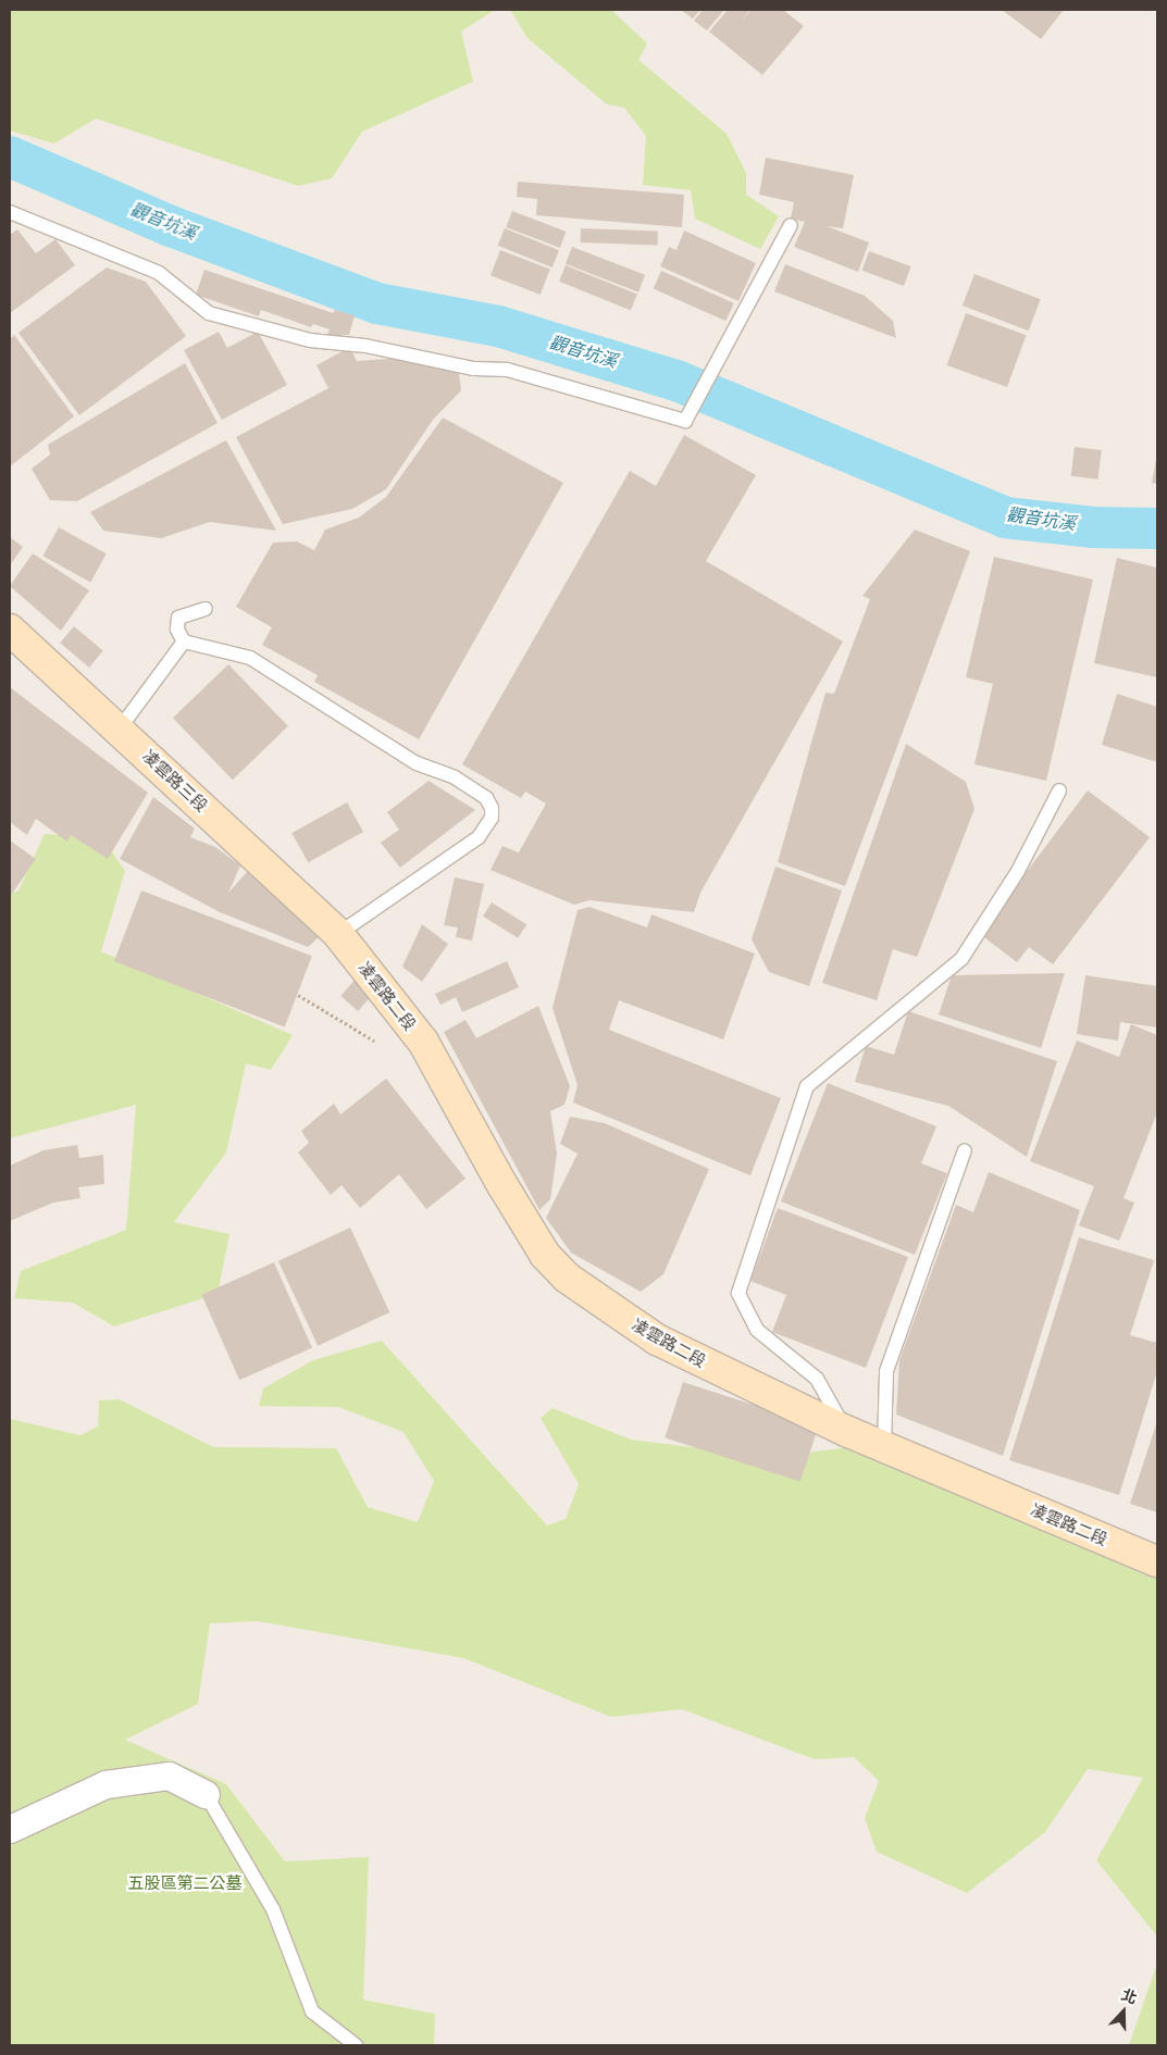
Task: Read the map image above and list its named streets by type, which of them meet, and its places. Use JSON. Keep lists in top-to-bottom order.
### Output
{
  "streets": {
    "street": ["凌雲路三段", "凌雲路二段"]
  },
  "crossings": [
    ["凌雲路三段", "凌雲路二段"]
  ],
  "water": ["觀音坑溪"],
  "parks": ["五股區第二公墓"],
  "north": "top"
}
